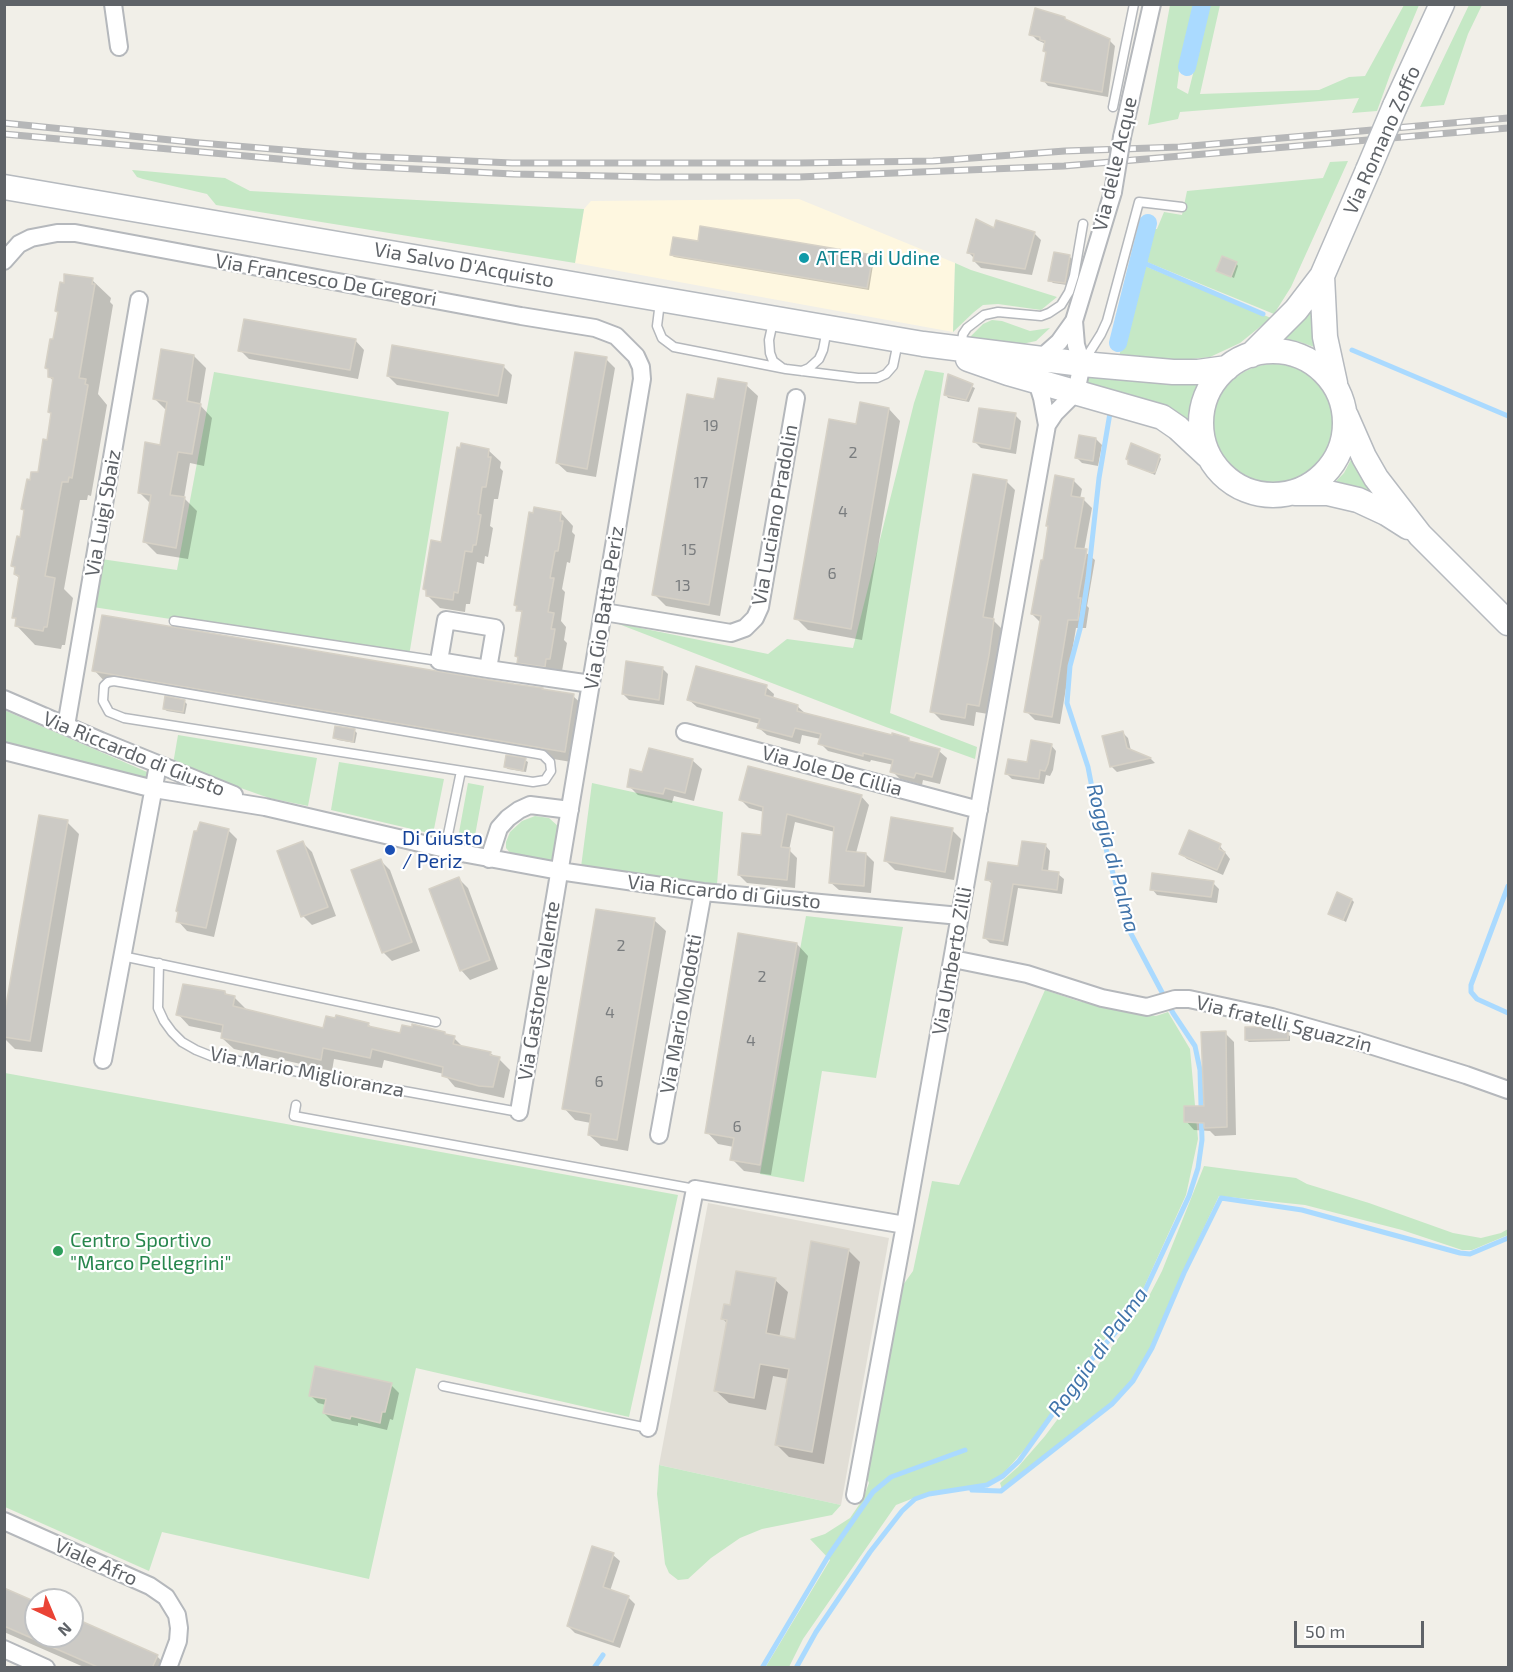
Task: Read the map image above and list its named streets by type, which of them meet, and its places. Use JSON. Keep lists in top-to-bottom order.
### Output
{
  "streets": {
    "street": [
      "Via Romano Zoffo",
      "Via delle Acque",
      "Via Salvo D'Acquisto",
      "Via Francesco De Gregori",
      "Via Luigi Sbaiz",
      "Via Luciano Pradolin",
      "Via Gio Batta Periz",
      "Via Riccardo di Giusto",
      "Via Jole De Cillia",
      "Via Umberto Zilli",
      "Via Gastone Valente",
      "Via Mario Modotti",
      "Via fratelli Sguazzin",
      "Viale Afro"
    ],
    "lane": ["Via Mario Miglioranza"]
  },
  "crossings": [
    ["Via Romano Zoffo", "Via Salvo D'Acquisto"],
    ["Via delle Acque", "Via Salvo D'Acquisto"],
    ["Via Salvo D'Acquisto", "Via Umberto Zilli"],
    ["Via Francesco De Gregori", "Via Gio Batta Periz"],
    ["Via Luigi Sbaiz", "Via Riccardo di Giusto"],
    ["Via Luciano Pradolin", "Via Gio Batta Periz"],
    ["Via Gio Batta Periz", "Via Riccardo di Giusto"],
    ["Via Gio Batta Periz", "Via Gastone Valente"],
    ["Via Riccardo di Giusto", "Via Umberto Zilli"],
    ["Via Riccardo di Giusto", "Via Gastone Valente"],
    ["Via Riccardo di Giusto", "Via Mario Modotti"],
    ["Via Jole De Cillia", "Via Umberto Zilli"],
    ["Via Umberto Zilli", "Via fratelli Sguazzin"],
    ["Via Gastone Valente", "Via Mario Miglioranza"]
  ],
  "water": ["Roggia di Palma"],
  "places": ["ATER di Udine", "Di Giusto / Periz", "Centro Sportivo \"Marco Pellegrini\""],
  "house_numbers": [
    "19",
    "2",
    "17",
    "4",
    "15",
    "6",
    "13",
    "2",
    "2",
    "4",
    "4",
    "6",
    "6"
  ],
  "scale_bar": "50 m",
  "north": "bottom right"
}
